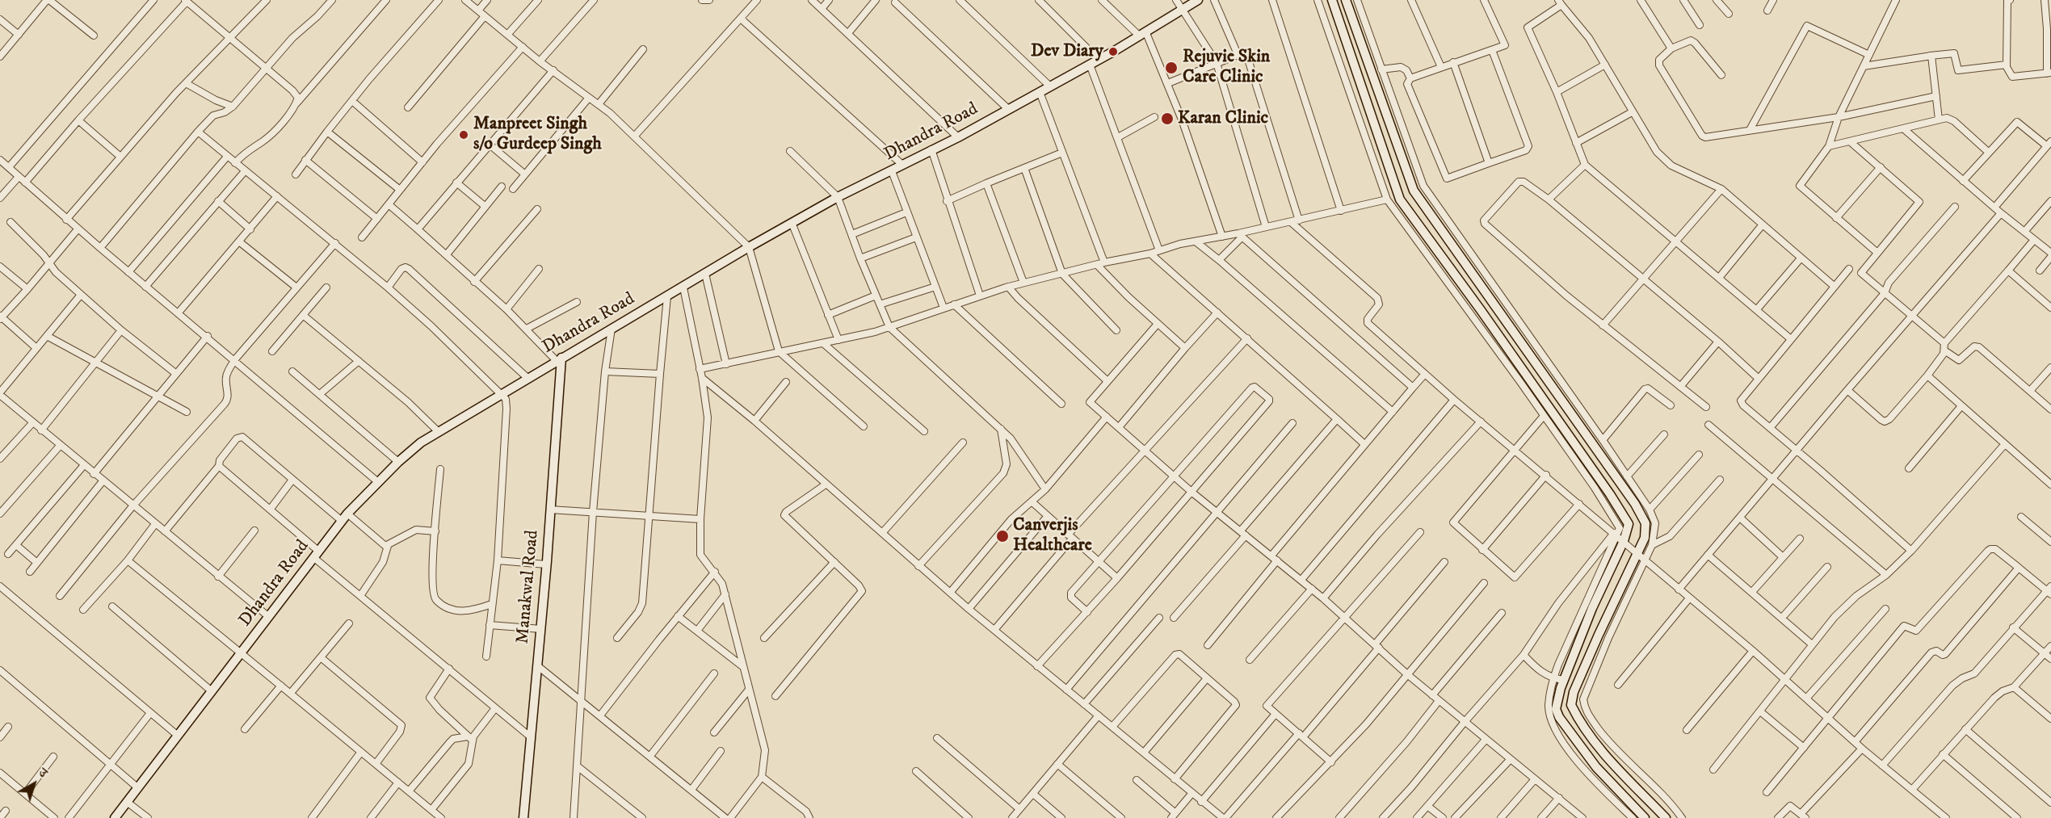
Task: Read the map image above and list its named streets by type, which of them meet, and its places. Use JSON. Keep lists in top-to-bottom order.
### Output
{
  "streets": {
    "street": ["Dhandra Road", "Manakwal Road"]
  },
  "crossings": [
    ["Dhandra Road", "Manakwal Road"]
  ],
  "places": [
    "Dev Diary",
    "Rejuvie Skin Care Clinic",
    "Karan Clinic",
    "Manpreet Singh s/o Gurdeep Singh",
    "Canverjis Healthcare"
  ],
  "north": "top right"
}
